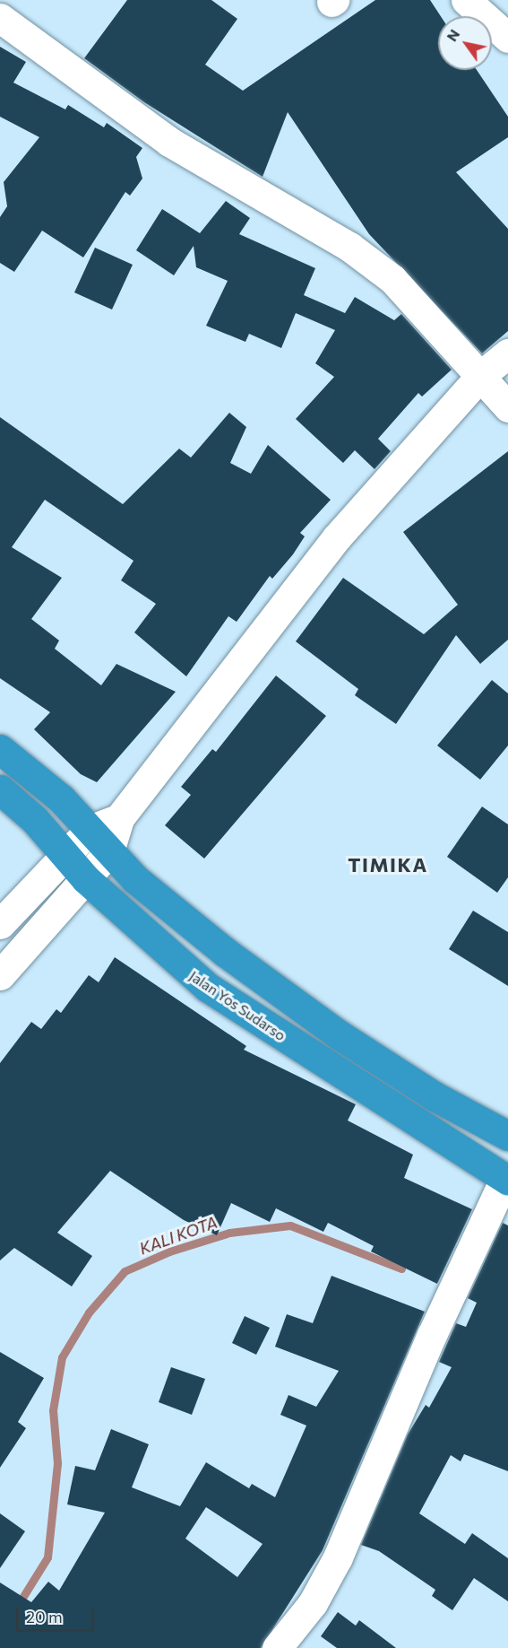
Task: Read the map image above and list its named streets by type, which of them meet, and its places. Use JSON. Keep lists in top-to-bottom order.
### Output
{
  "streets": {
    "highway": ["Jalan Yos Sudarso"]
  },
  "districts": ["TIMIKA"],
  "water": ["KALI KOTA"],
  "scale_bar": "20 m",
  "north": "top left"
}
